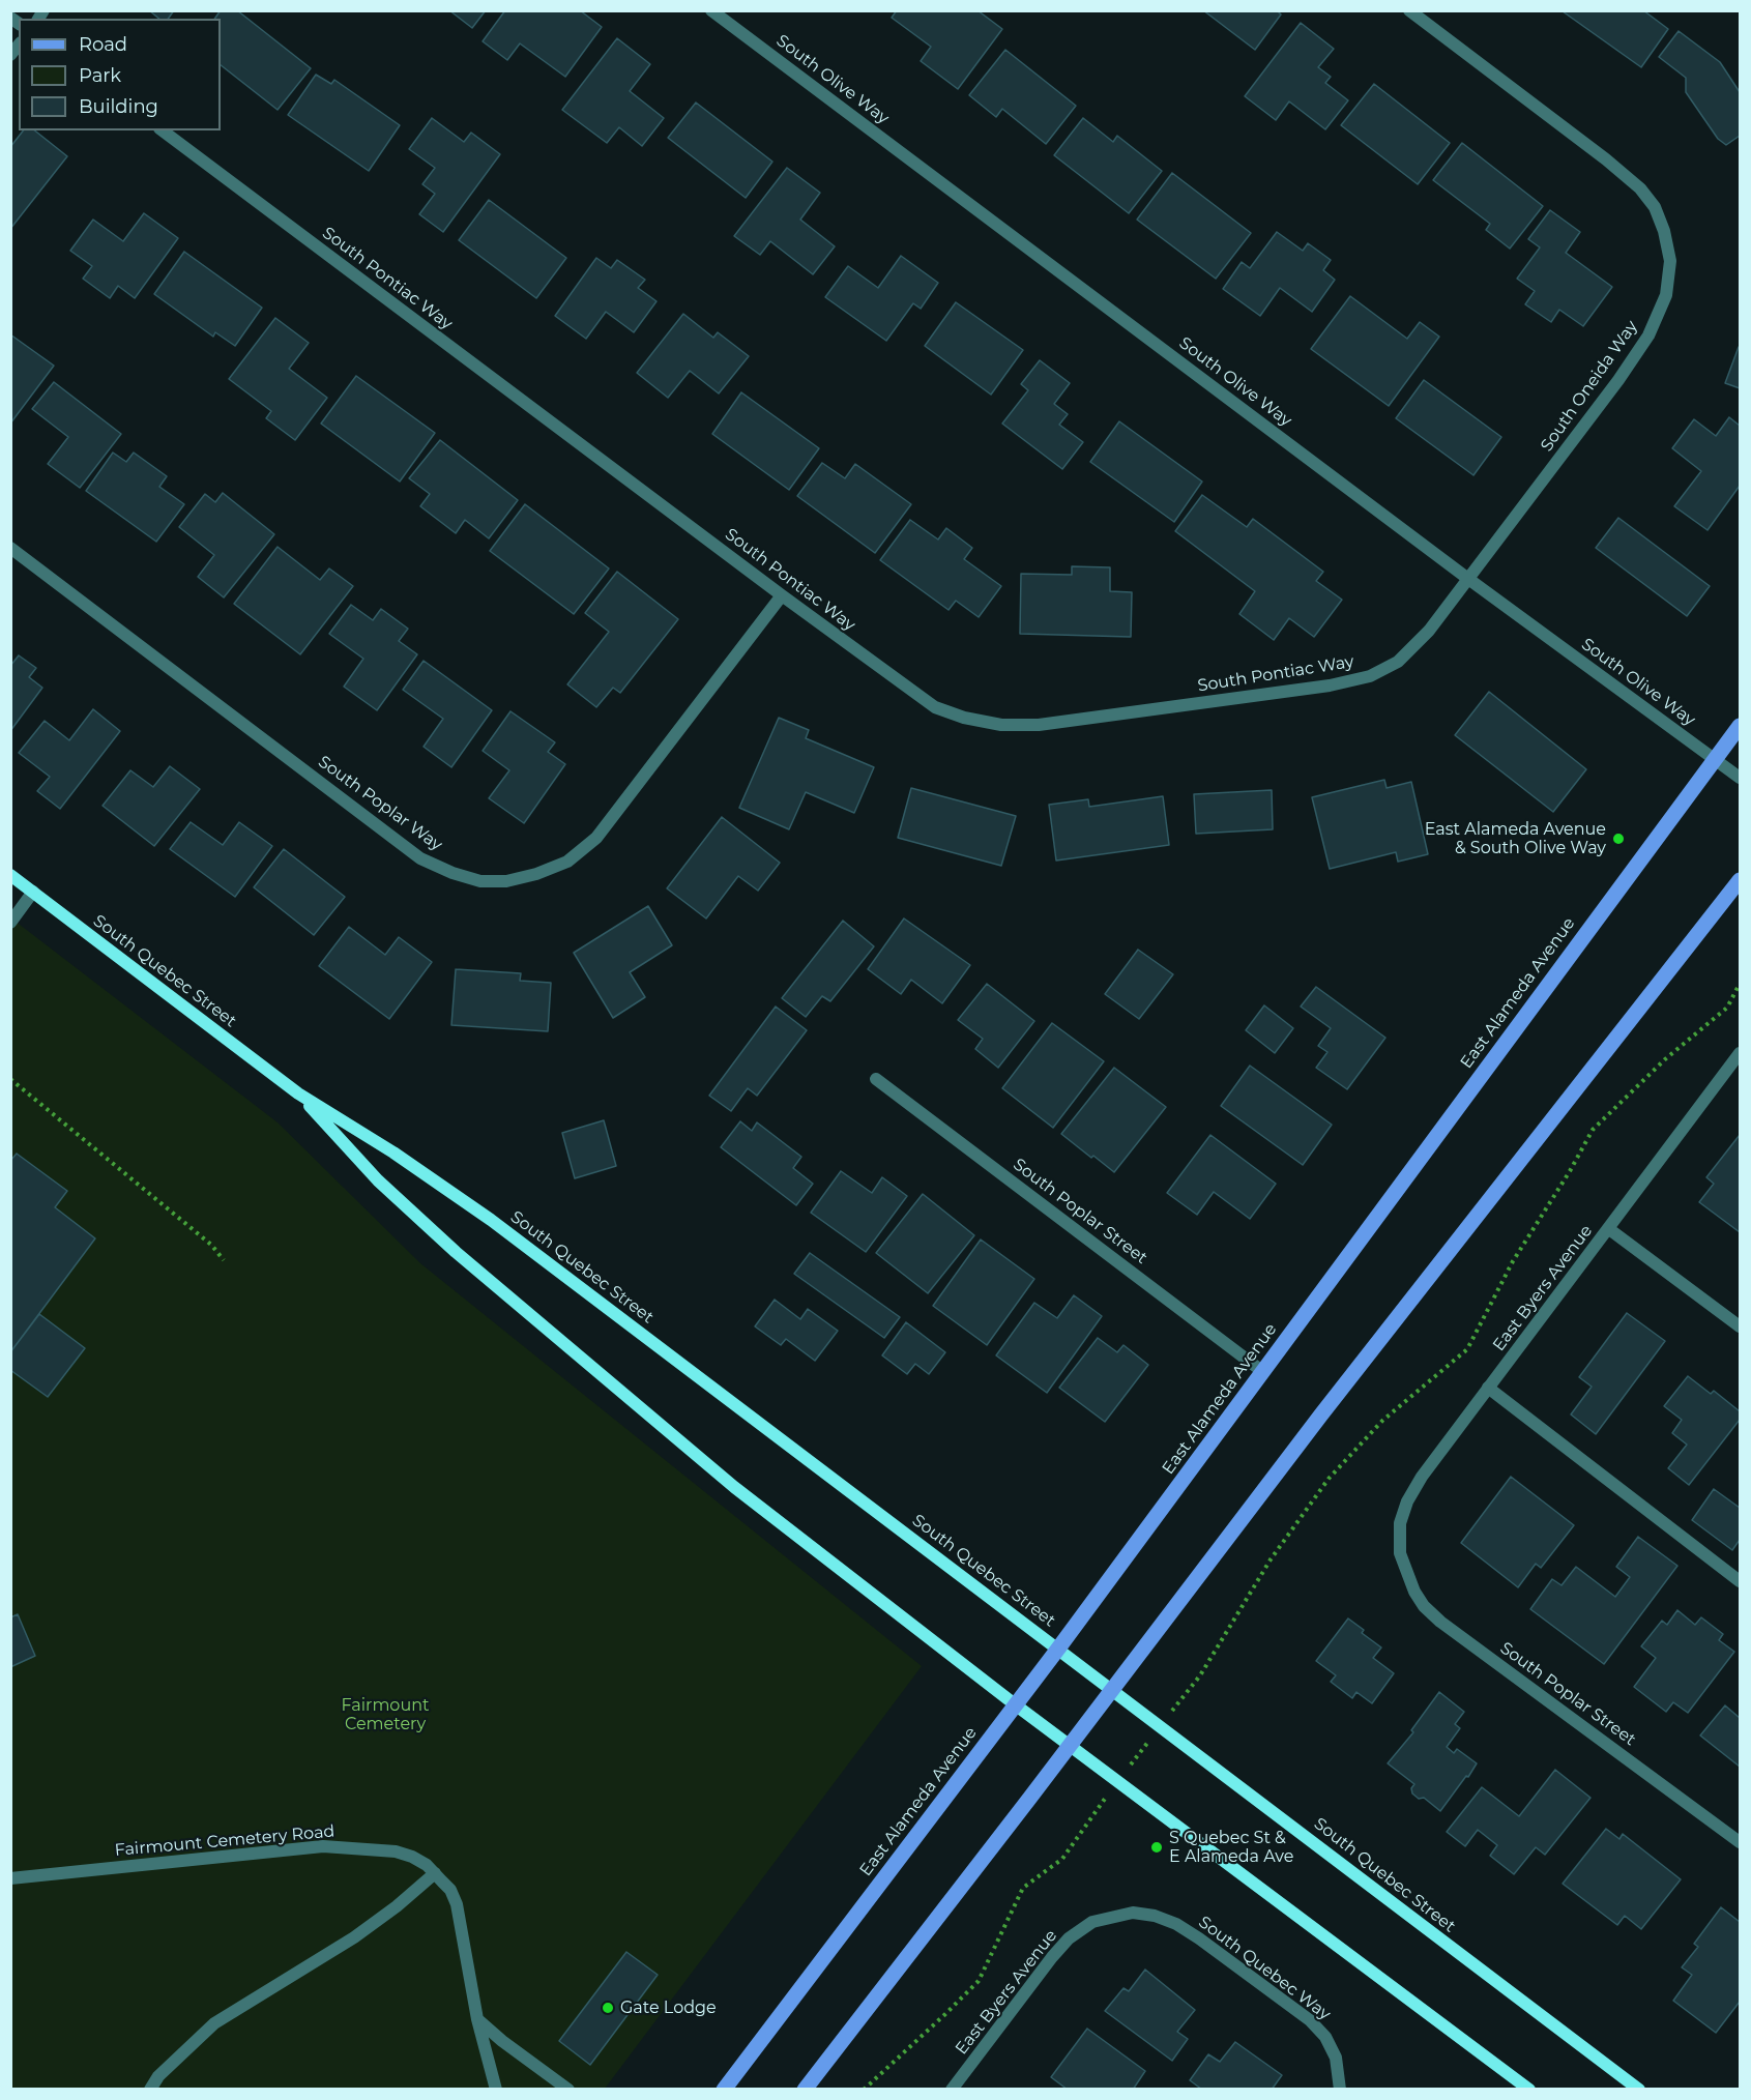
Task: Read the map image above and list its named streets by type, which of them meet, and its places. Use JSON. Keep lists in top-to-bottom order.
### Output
{
  "streets": {
    "main road": ["South Quebec Street", "East Alameda Avenue"],
    "street": [
      "South Olive Way",
      "South Pontiac Way",
      "South Oneida Way",
      "South Poplar Way",
      "South Poplar Street",
      "East Byers Avenue",
      "Fairmount Cemetery Road",
      "South Quebec Way"
    ]
  },
  "crossings": [
    ["South Olive Way", "South Pontiac Way"],
    ["South Olive Way", "South Oneida Way"],
    ["South Olive Way", "East Alameda Avenue"],
    ["South Pontiac Way", "South Oneida Way"],
    ["South Pontiac Way", "South Poplar Way"],
    ["South Quebec Street", "East Alameda Avenue"],
    ["East Alameda Avenue", "South Poplar Street"],
    ["South Poplar Street", "East Byers Avenue"],
    ["East Byers Avenue", "South Quebec Way"]
  ],
  "parks": ["Fairmount Cemetery"],
  "places": ["East Alameda Avenue & South Olive Way", "S Quebec St & E Alameda Ave", "Gate Lodge"],
  "legend": ["Road", "Park", "Building"]
}
